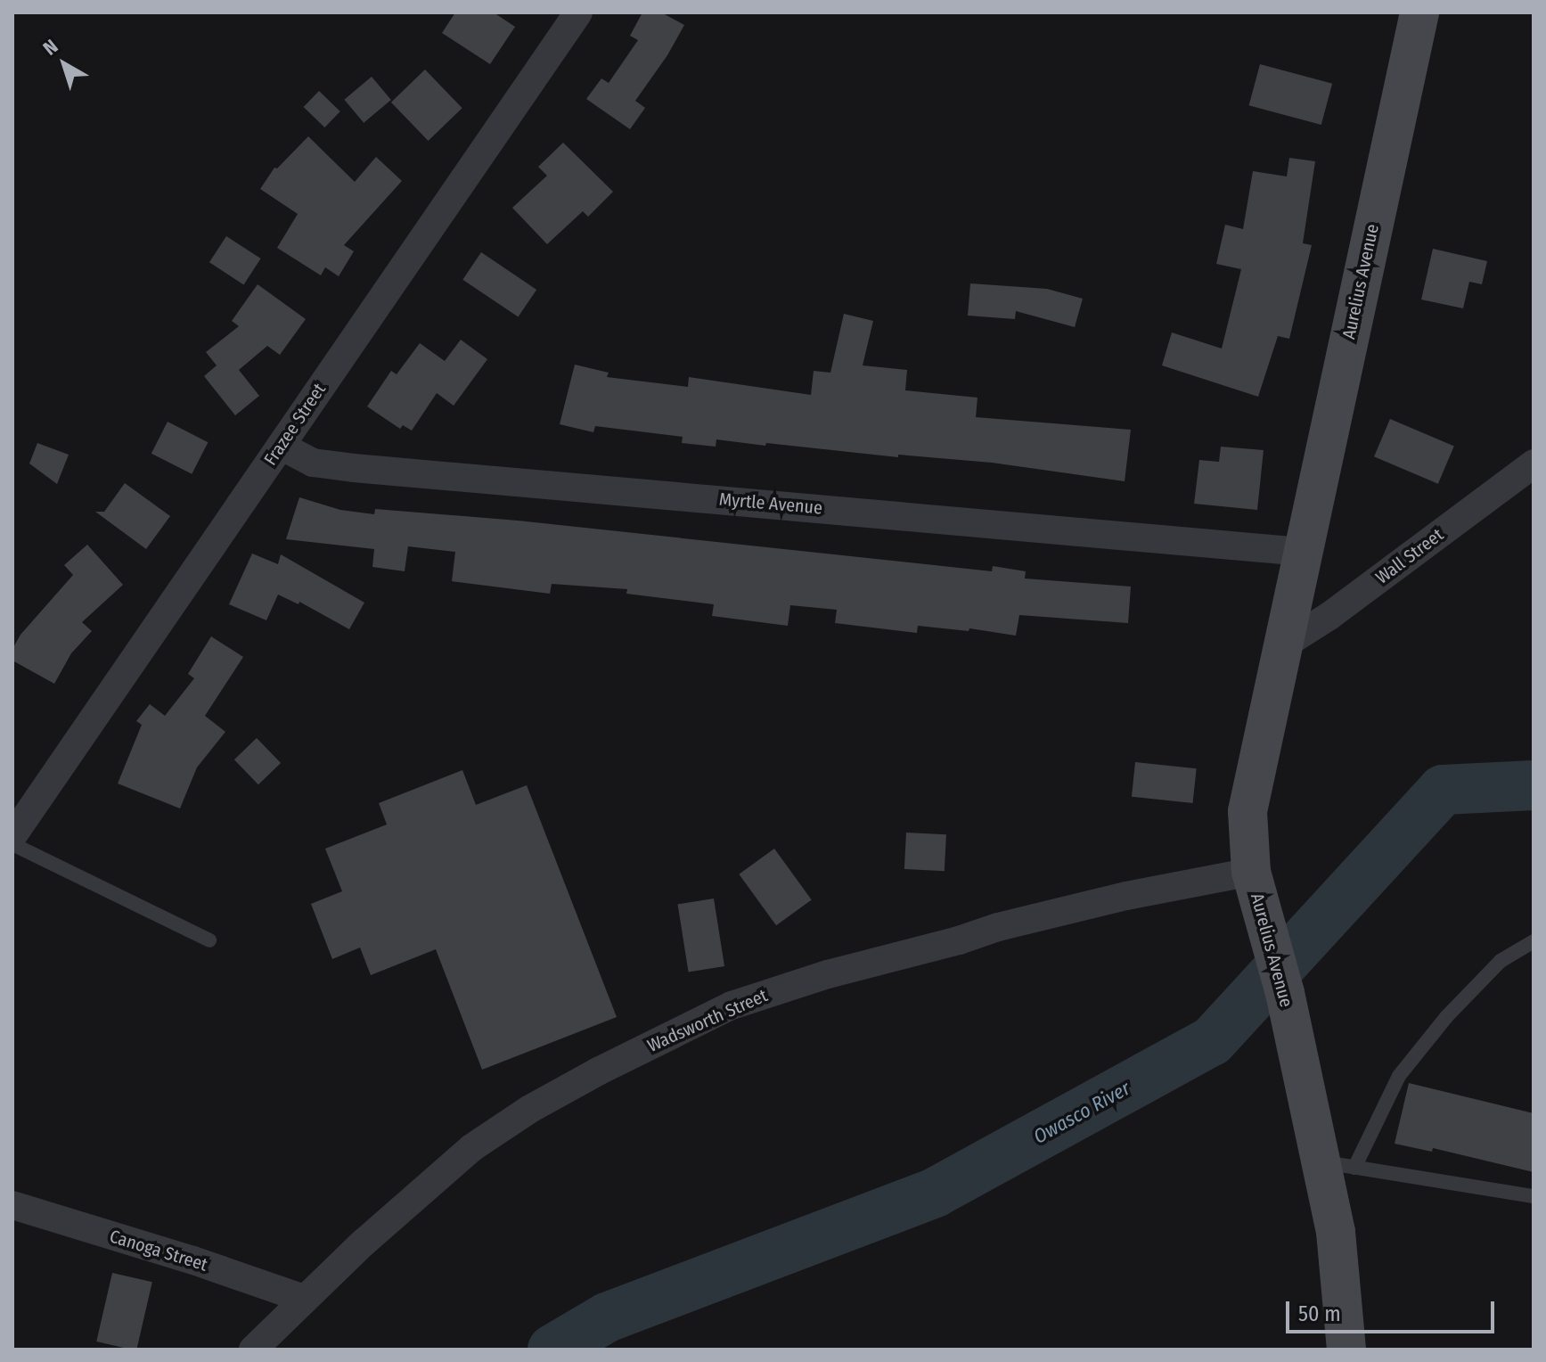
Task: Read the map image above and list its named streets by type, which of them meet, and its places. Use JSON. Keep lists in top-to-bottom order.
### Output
{
  "streets": {
    "street": [
      "Aurelius Avenue",
      "Frazee Street",
      "Myrtle Avenue",
      "Wall Street",
      "Wadsworth Street",
      "Canoga Street"
    ]
  },
  "crossings": [
    ["Aurelius Avenue", "Myrtle Avenue"],
    ["Aurelius Avenue", "Wall Street"],
    ["Aurelius Avenue", "Wadsworth Street"],
    ["Frazee Street", "Myrtle Avenue"],
    ["Wadsworth Street", "Canoga Street"]
  ],
  "water": ["Owasco River"],
  "scale_bar": "50 m",
  "north": "top left"
}
